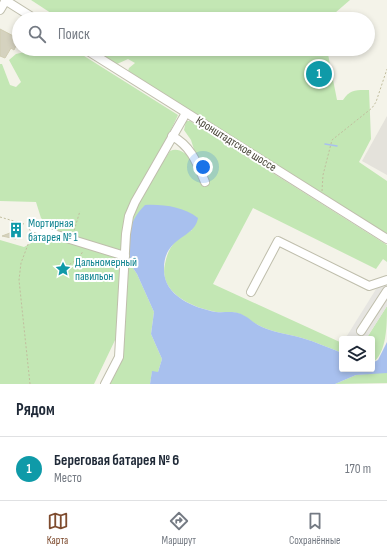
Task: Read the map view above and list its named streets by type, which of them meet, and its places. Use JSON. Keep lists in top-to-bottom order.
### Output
{
  "streets": {
    "street": ["Кронштадтское шоссе"]
  },
  "places": {
    "building": ["Мортирная батарея № 1"],
    "place": ["Дальномерный павильон"]
  },
  "page": {
    "search": "Поиск",
    "pins": "1",
    "heading": "Рядом",
    "list": [
      {
        "mark": "1",
        "name": "Береговая батарея № 6",
        "note": "Место",
        "value": "170 m"
      }
    ],
    "nav": ["Карта", "Маршрут", "Сохранённые"]
  }
}
